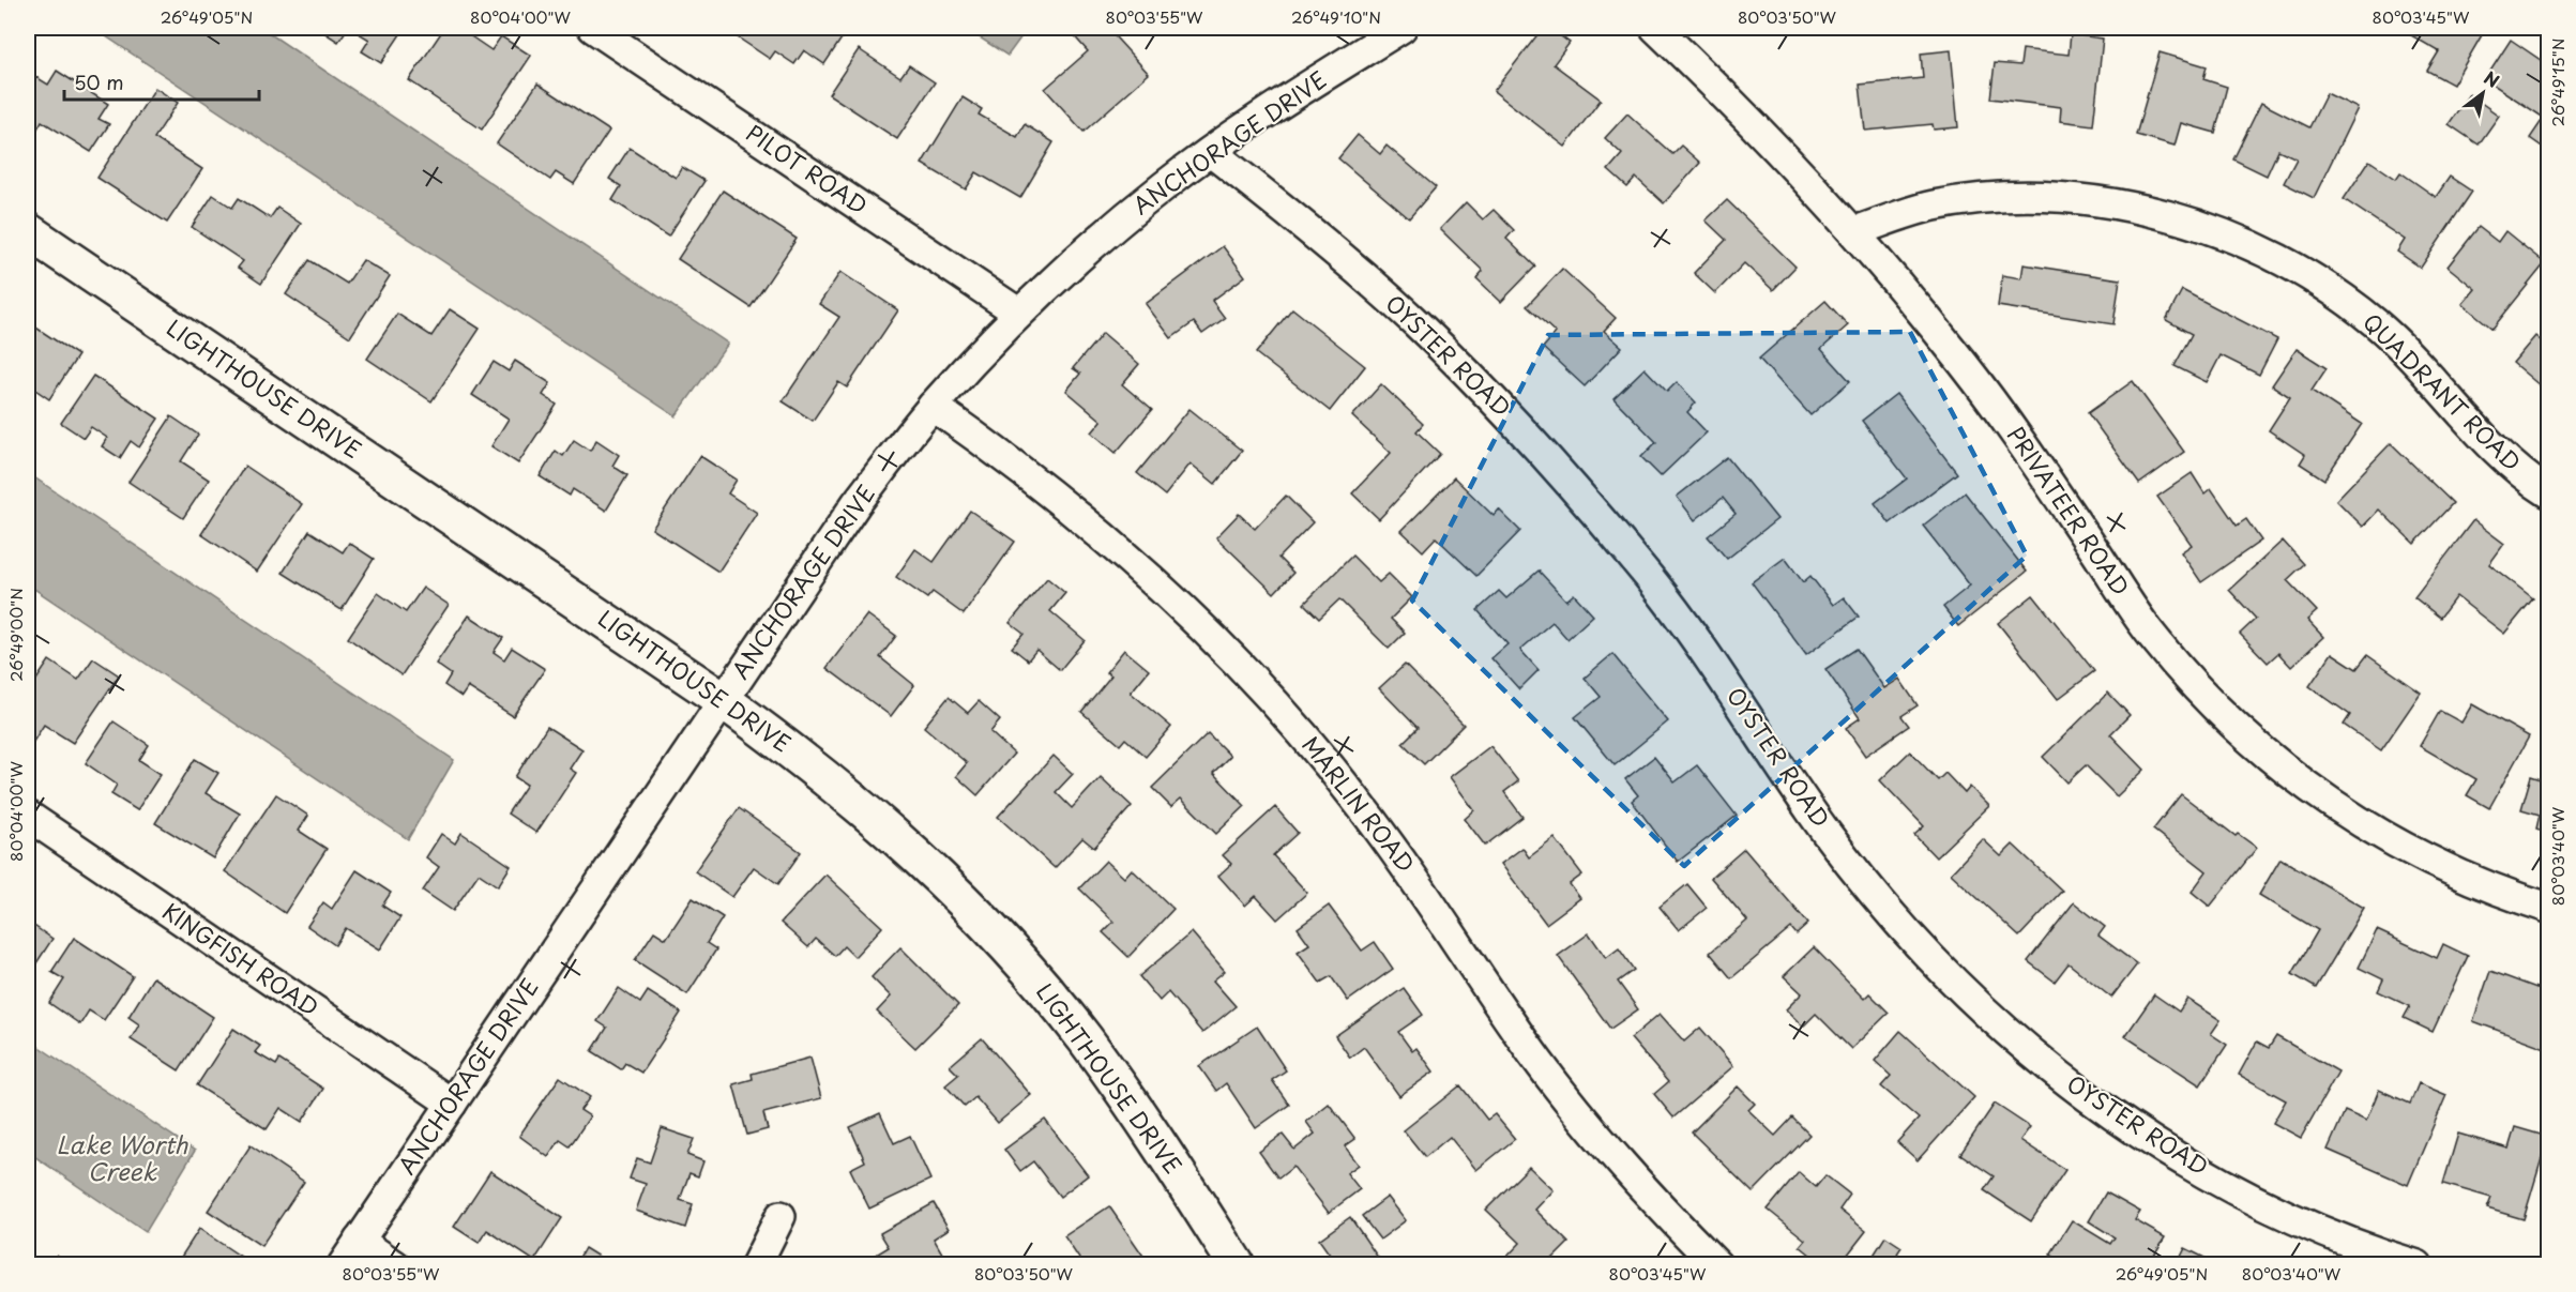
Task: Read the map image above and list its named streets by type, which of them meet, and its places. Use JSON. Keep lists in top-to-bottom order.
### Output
{
  "streets": {
    "street": [
      "ANCHORAGE DRIVE",
      "PILOT ROAD",
      "OYSTER ROAD",
      "LIGHTHOUSE DRIVE",
      "QUADRANT ROAD",
      "PRIVATEER ROAD",
      "MARLIN ROAD",
      "KINGFISH ROAD"
    ]
  },
  "crossings": [
    ["ANCHORAGE DRIVE", "PILOT ROAD"],
    ["ANCHORAGE DRIVE", "OYSTER ROAD"],
    ["ANCHORAGE DRIVE", "LIGHTHOUSE DRIVE"],
    ["ANCHORAGE DRIVE", "MARLIN ROAD"],
    ["ANCHORAGE DRIVE", "KINGFISH ROAD"],
    ["QUADRANT ROAD", "PRIVATEER ROAD"]
  ],
  "water": ["Lake Worth Creek"],
  "scale_bar": "50 m",
  "north": "top right",
  "coordinates": [
    "26°49'05\"N",
    "80°04'00\"W",
    "80°03'55\"W",
    "26°49'10\"N",
    "80°03'50\"W",
    "80°03'45\"W",
    "26°49'15\"N",
    "26°49'00\"N",
    "80°03'40\"W"
  ]
}
